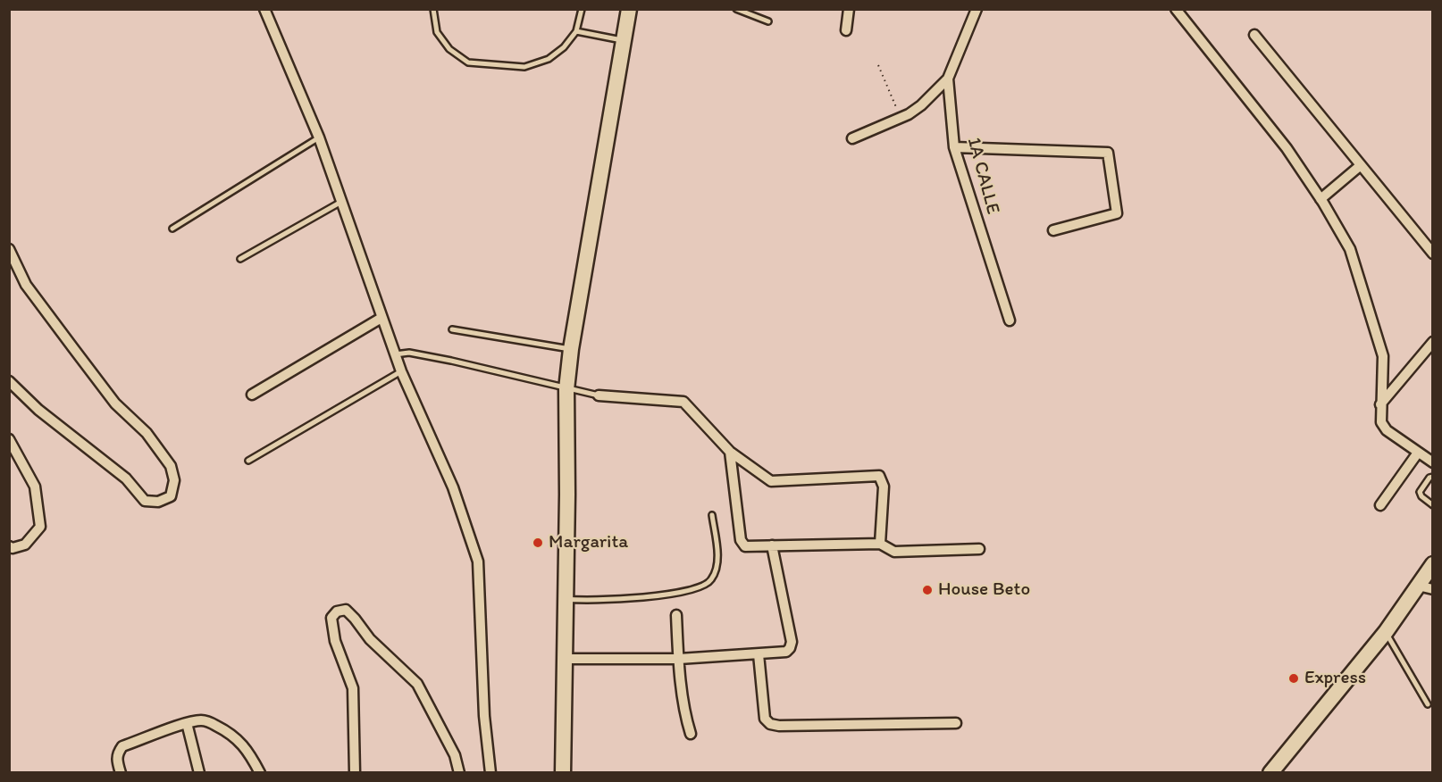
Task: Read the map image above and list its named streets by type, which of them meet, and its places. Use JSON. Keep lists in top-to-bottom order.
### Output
{
  "streets": {
    "street": ["1A CALLE"]
  },
  "places": ["Margarita", "House Beto", "Express"]
}
